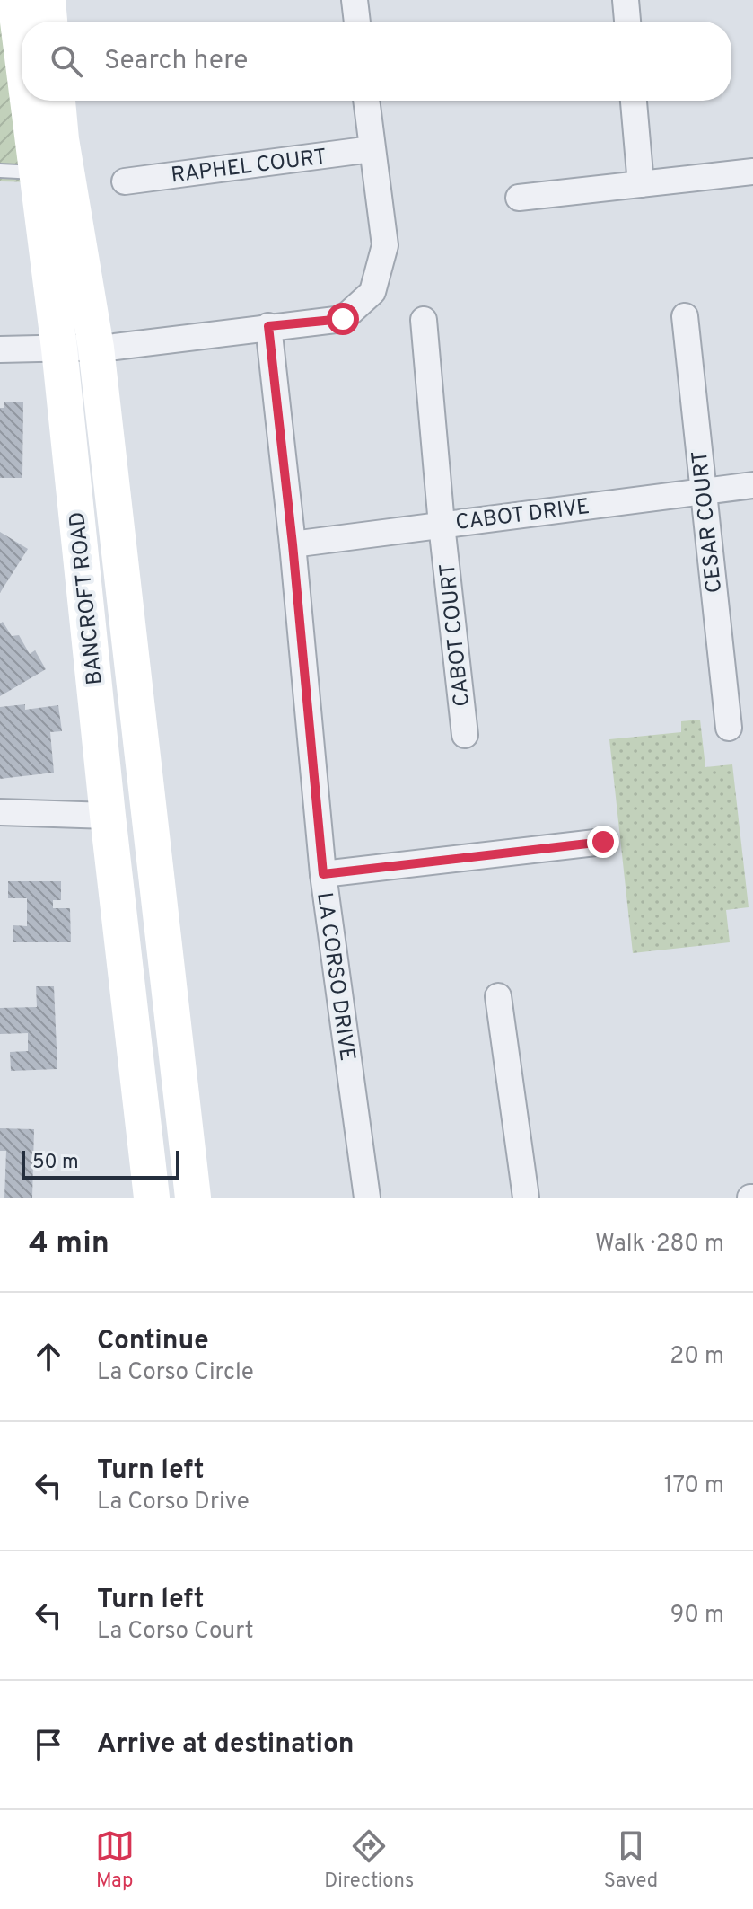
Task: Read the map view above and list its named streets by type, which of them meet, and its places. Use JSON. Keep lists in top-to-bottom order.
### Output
{
  "streets": {
    "main road": ["BANCROFT ROAD"],
    "street": [
      "RAPHEL COURT",
      "CABOT DRIVE",
      "CESAR COURT",
      "CABOT COURT",
      "LA CORSO DRIVE"
    ]
  },
  "crossings": [
    ["CABOT DRIVE", "CESAR COURT"],
    ["CABOT DRIVE", "CABOT COURT"],
    ["CABOT DRIVE", "LA CORSO DRIVE"]
  ],
  "scale_bar": "50 m",
  "page": {
    "search": "Search here",
    "scale": "50 m",
    "heading": ["4 min", "Walk · 280 m"],
    "list": [
      ["Continue", "La Corso Circle", "20 m"],
      ["Turn left", "La Corso Drive", "170 m"],
      ["Turn left", "La Corso Court", "90 m"],
      "Arrive at destination"
    ],
    "nav": ["Map", "Directions", "Saved"]
  }
}
